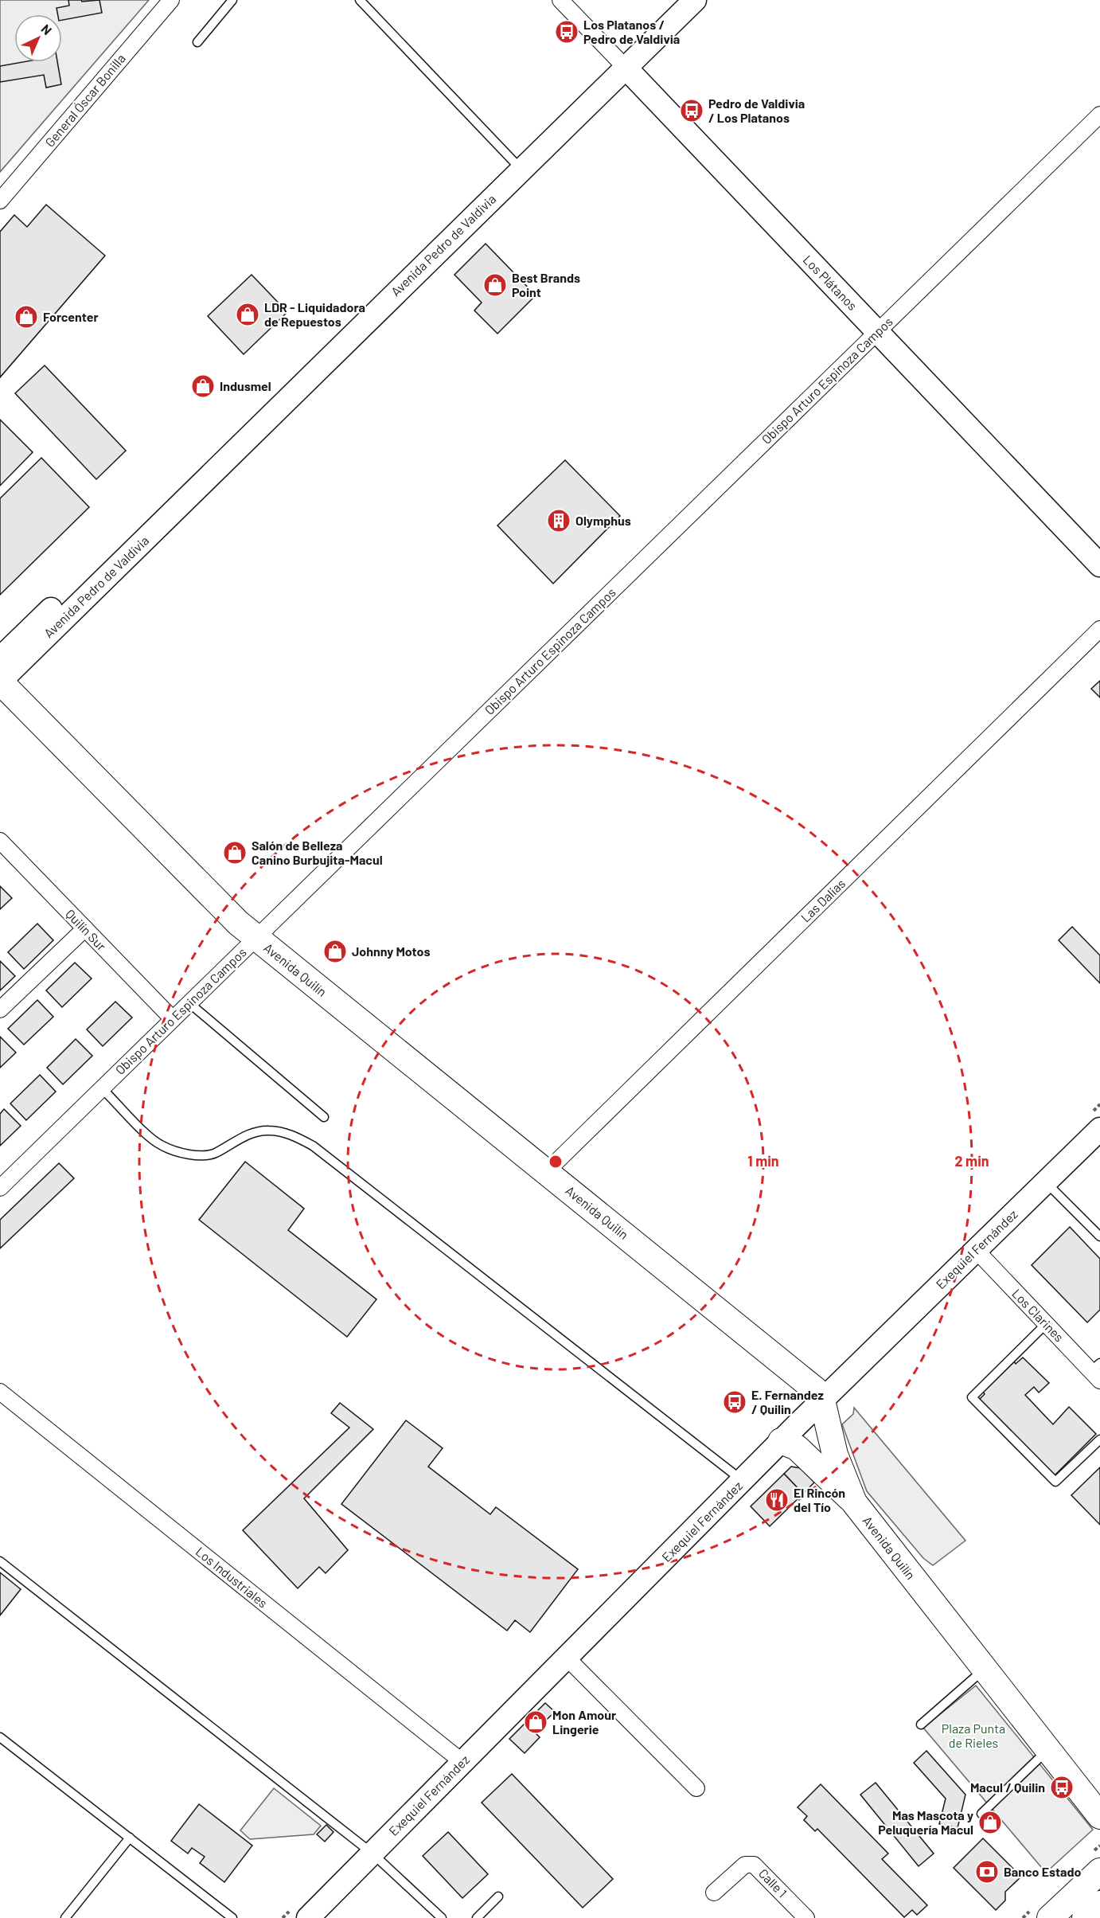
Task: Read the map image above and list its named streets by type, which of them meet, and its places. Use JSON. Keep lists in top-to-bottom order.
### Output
{
  "streets": {
    "main road": ["Avenida Quilín"],
    "street": [
      "General Óscar Bonilla",
      "Avenida Pedro de Valdivia",
      "Los Plátanos",
      "Obispo Arturo Espinoza Campos",
      "Las Dalias",
      "Quilín Sur",
      "Exequiel Fernández",
      "Los Clarines",
      "Los Industriales",
      "Calle 1"
    ]
  },
  "crossings": [
    ["Avenida Pedro de Valdivia", "Los Plátanos"],
    ["Avenida Pedro de Valdivia", "Avenida Quilín"],
    ["Los Plátanos", "Obispo Arturo Espinoza Campos"],
    ["Obispo Arturo Espinoza Campos", "Quilín Sur"],
    ["Obispo Arturo Espinoza Campos", "Avenida Quilín"],
    ["Las Dalias", "Avenida Quilín"],
    ["Avenida Quilín", "Exequiel Fernández"],
    ["Exequiel Fernández", "Los Clarines"],
    ["Exequiel Fernández", "Los Industriales"]
  ],
  "parks": ["Plaza Punta de Rieles"],
  "places": {
    "bus stop": [
      "Los Platanos / Pedro de Valdivia",
      "Pedro de Valdivia / Los Platanos",
      "E. Fernandez / Quilin",
      "Macul / Quilin"
    ],
    "shop": [
      "Best Brands Point",
      "LDR - Liquidadora de Repuestos",
      "Forcenter",
      "Indusmel",
      "Salón de Belleza Canino Burbujita-Macul",
      "Johnny Motos",
      "Mon Amour Lingerie",
      "Mas Mascota y Peluquería Macul"
    ],
    "building": ["Olymphus"],
    "restaurant": ["El Rincón del Tío"],
    "bank": ["Banco Estado"]
  },
  "north": "top right",
  "rings": ["1 min", "2 min"]
}
